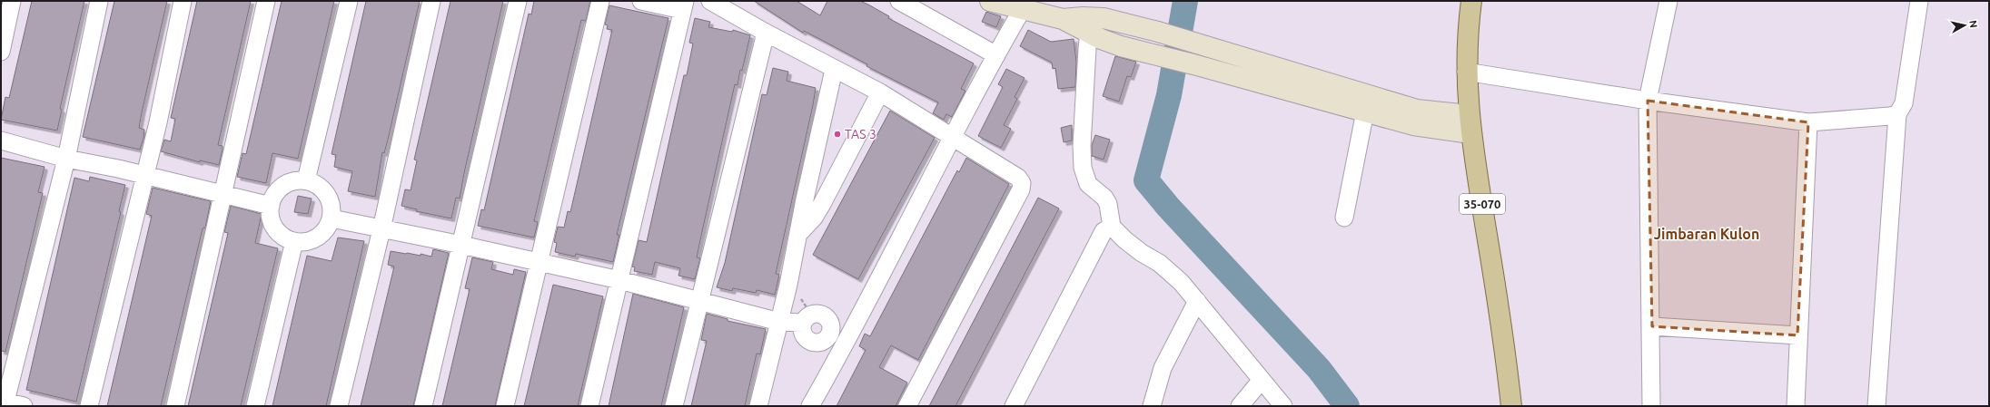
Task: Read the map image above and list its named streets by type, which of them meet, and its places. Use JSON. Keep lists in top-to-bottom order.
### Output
{
  "streets": {
    "main road": ["35-070"]
  },
  "districts": ["Jimbaran Kulon"],
  "places": ["TAS 3"],
  "north": "right"
}
